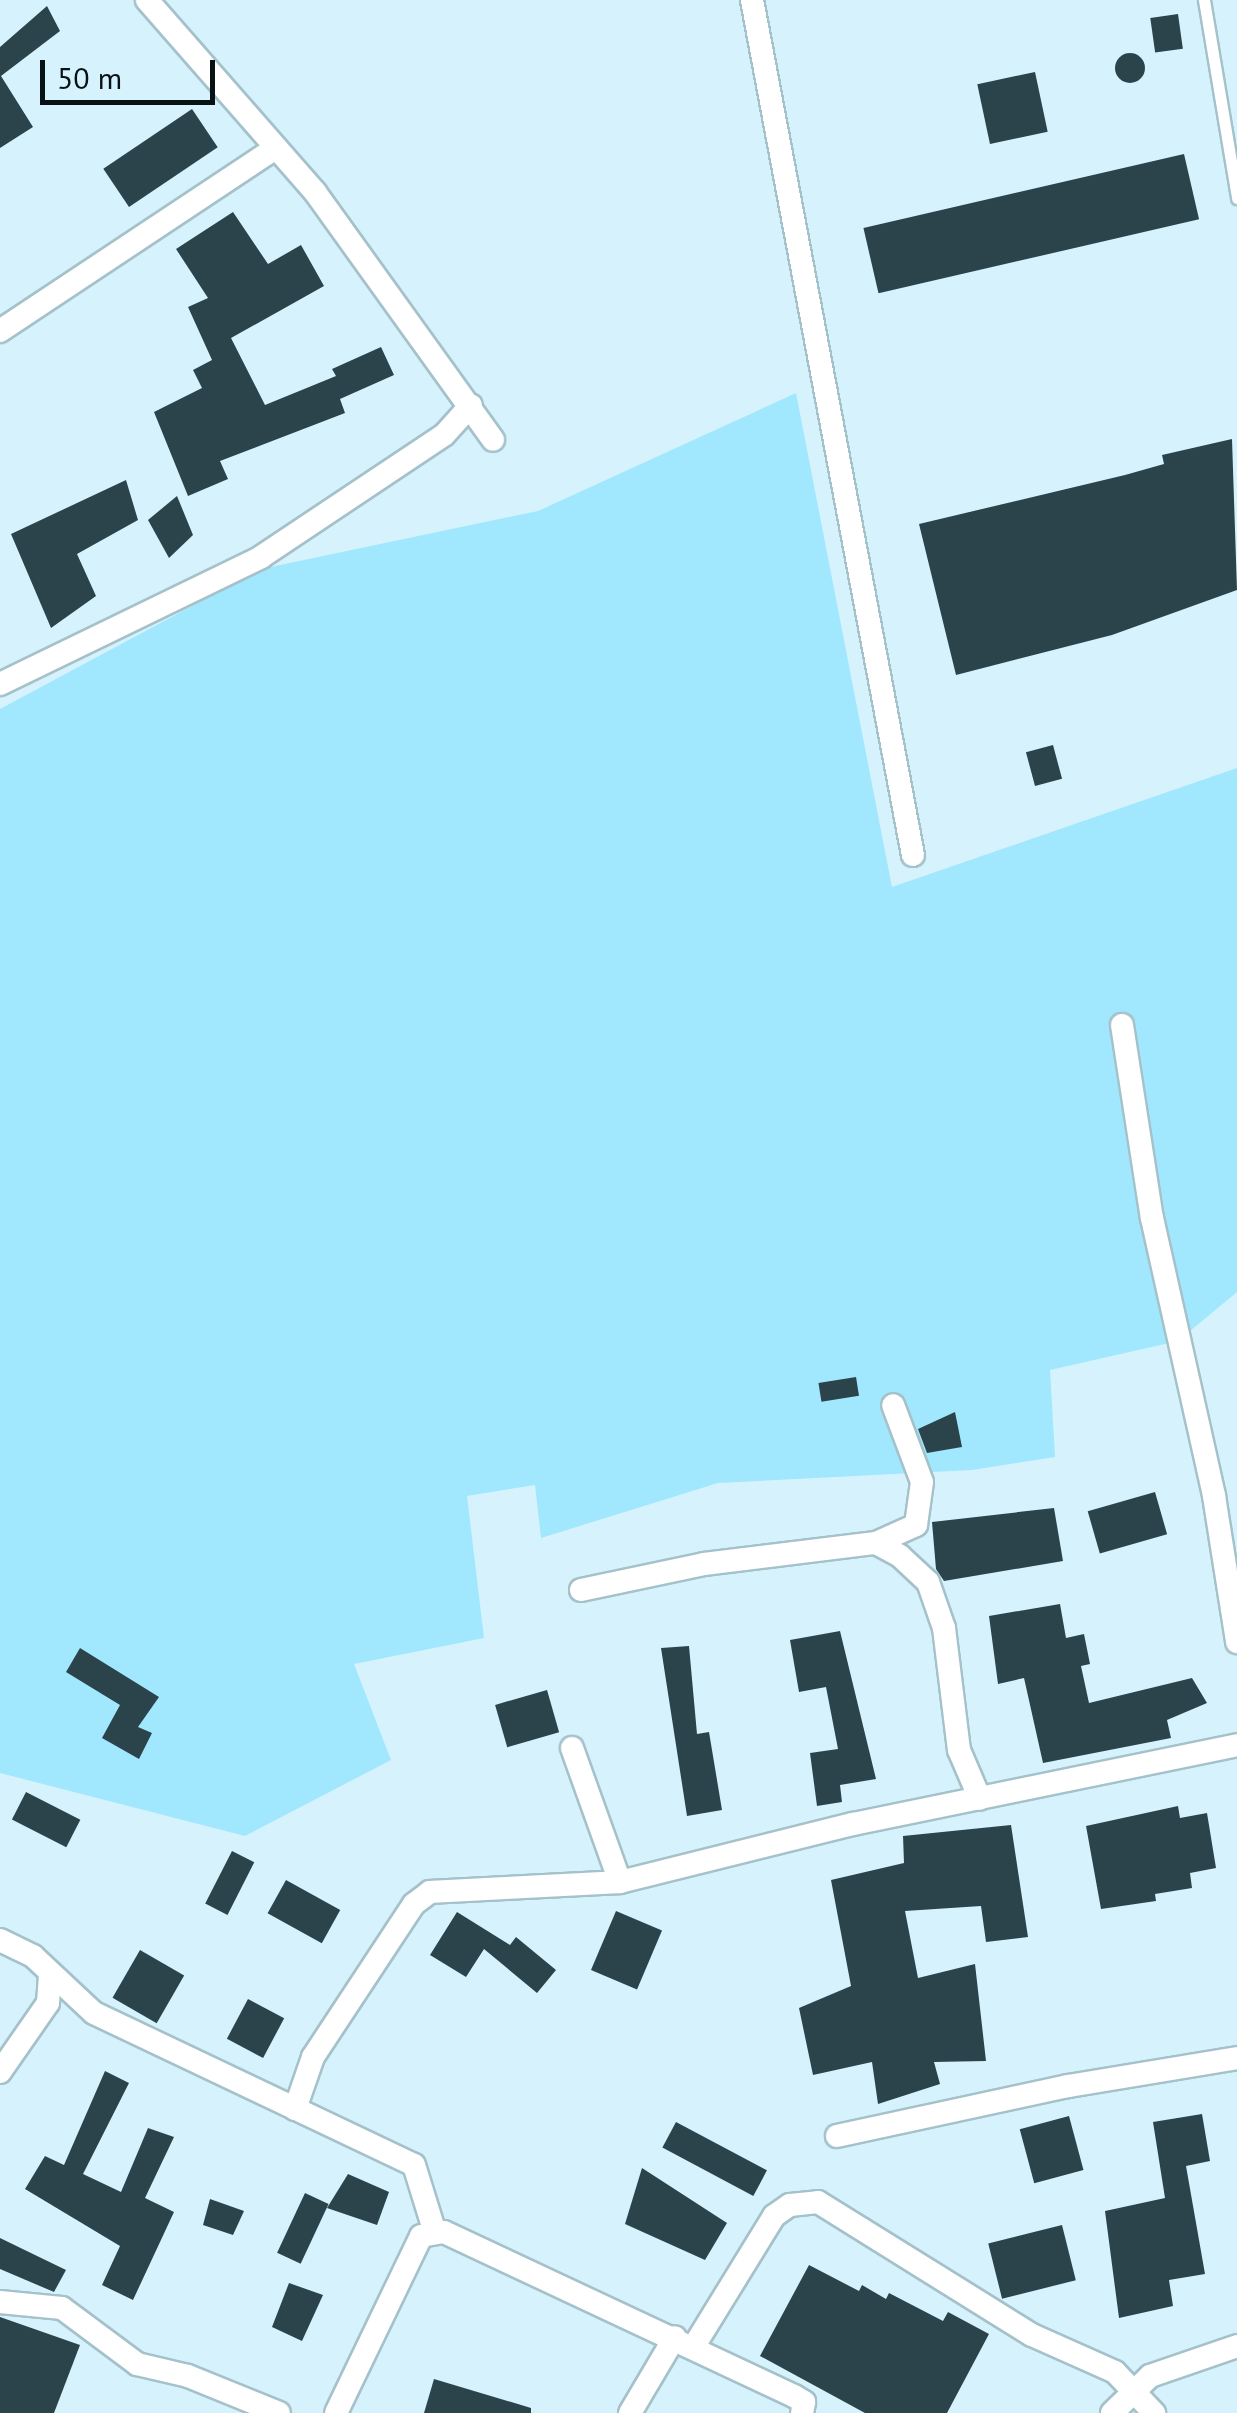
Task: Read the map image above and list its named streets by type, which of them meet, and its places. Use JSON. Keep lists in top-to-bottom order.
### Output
{
  "scale_bar": "50 m"
}
